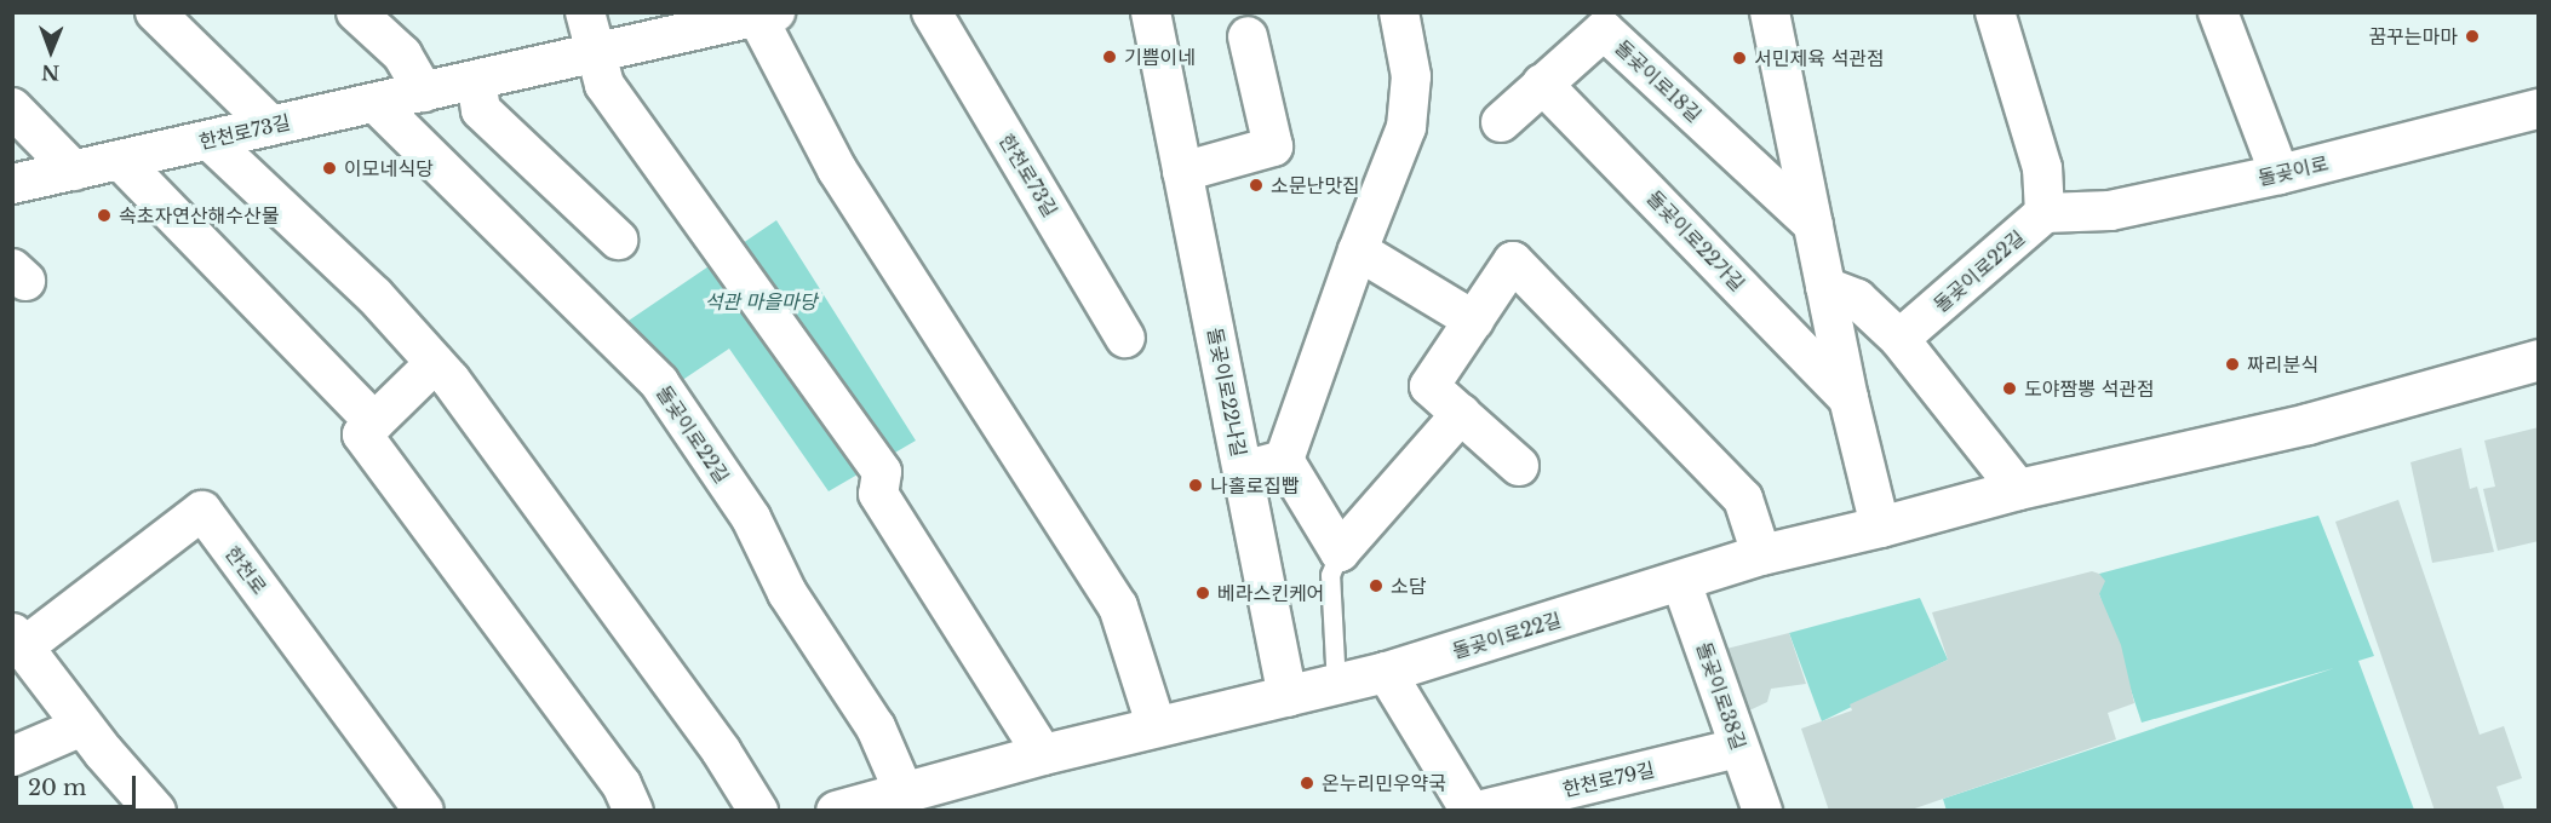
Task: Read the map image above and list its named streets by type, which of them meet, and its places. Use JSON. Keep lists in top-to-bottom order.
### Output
{
  "streets": {
    "street": [
      "돌곶이로18길",
      "한천로73길",
      "돌곶이로",
      "돌곶이로22가길",
      "돌곶이로22길",
      "돌곶이로22나길",
      "한천로",
      "돌곶이로38길",
      "한천로79길"
    ]
  },
  "crossings": [
    ["돌곶이로18길", "돌곶이로22가길"],
    ["한천로73길", "돌곶이로22길"],
    ["돌곶이로", "돌곶이로22길"],
    ["돌곶이로22길", "돌곶이로22나길"],
    ["돌곶이로22길", "돌곶이로38길"],
    ["돌곶이로38길", "한천로79길"]
  ],
  "parks": ["석관 마을마당"],
  "places": [
    "꿈꾸는마마",
    "기쁨이네",
    "서민제육 석관점",
    "이모네식당",
    "소문난맛집",
    "속초자연산해수산물",
    "짜리분식",
    "도야짬뽕 석관점",
    "나홀로집빱",
    "소담",
    "베라스킨케어",
    "온누리민우약국"
  ],
  "scale_bar": "20 m",
  "north": "bottom"
}
